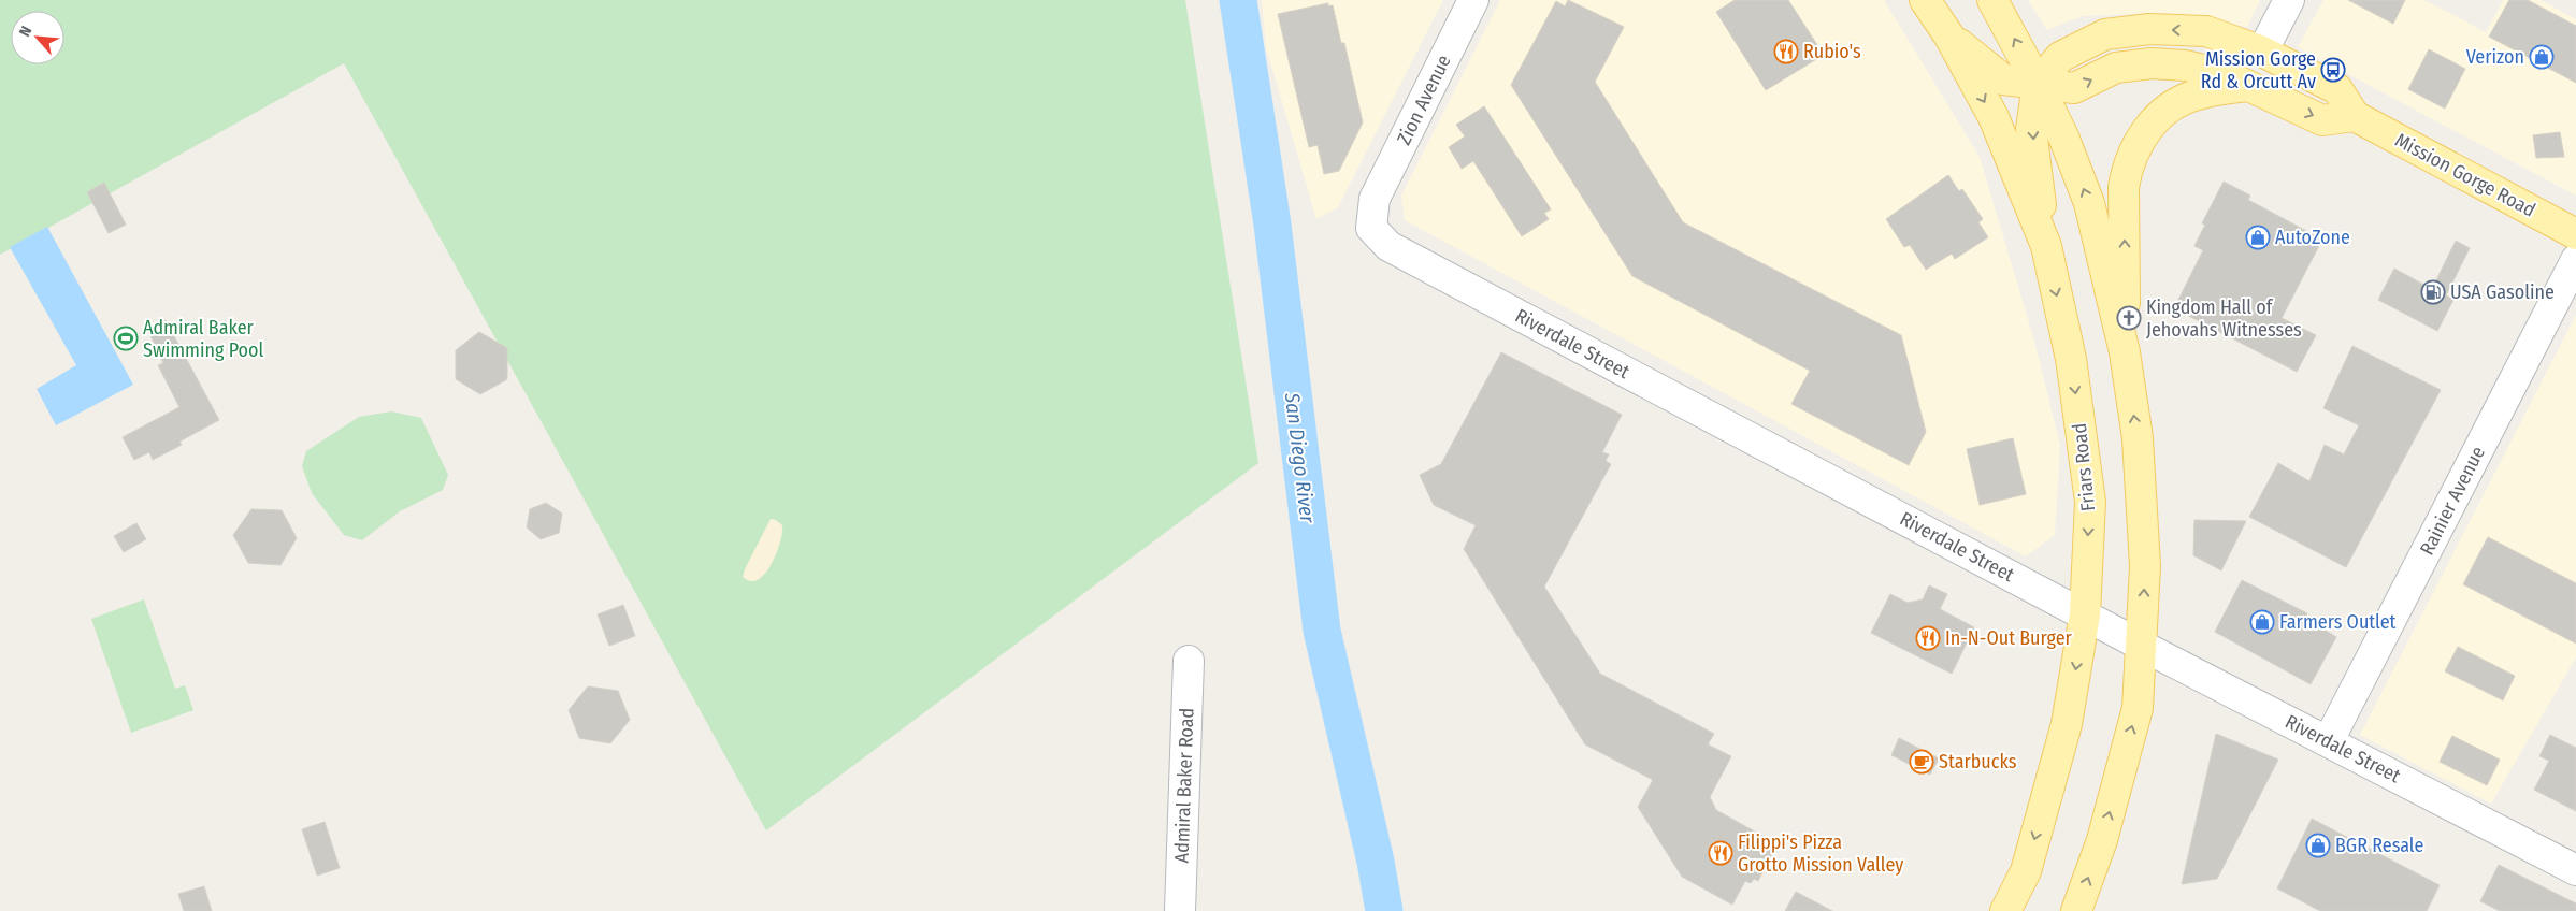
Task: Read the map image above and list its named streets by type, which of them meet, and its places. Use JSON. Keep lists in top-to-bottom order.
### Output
{
  "streets": {
    "main road": ["Mission Gorge Road", "Friars Road"],
    "street": [
      "Zion Avenue",
      "Riverdale Street",
      "Rainier Avenue",
      "Admiral Baker Road"
    ]
  },
  "crossings": [
    ["Zion Avenue", "Riverdale Street"],
    ["Riverdale Street", "Friars Road"],
    ["Riverdale Street", "Rainier Avenue"]
  ],
  "water": ["San Diego River"],
  "places": {
    "restaurant": ["Rubio's", "In-N-Out Burger", "Filippi's Pizza Grotto Mission Valley"],
    "shop": [
      "Verizon",
      "AutoZone",
      "Farmers Outlet",
      "BGR Resale"
    ],
    "bus stop": ["Mission Gorge Rd & Orcutt Av"],
    "fuel station": ["USA Gasoline"],
    "church": ["Kingdom Hall of Jehovahs Witnesses"],
    "sports": ["Admiral Baker Swimming Pool"],
    "cafe": ["Starbucks"]
  },
  "north": "top left"
}
